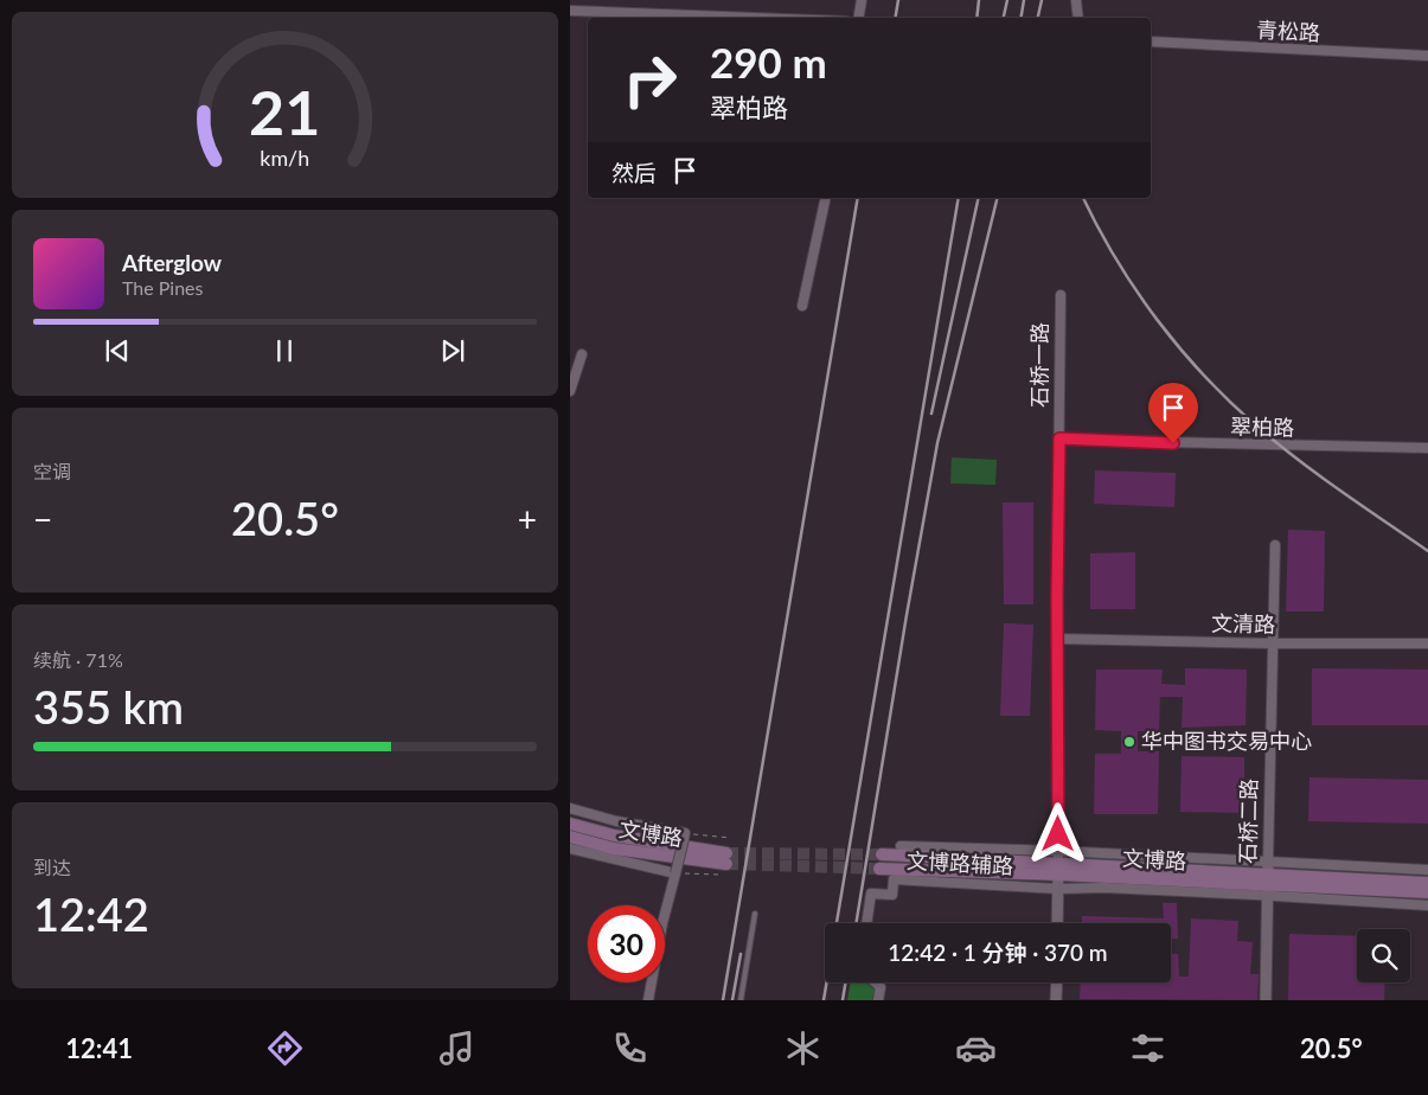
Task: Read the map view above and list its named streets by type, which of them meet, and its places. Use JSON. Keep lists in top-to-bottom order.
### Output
{
  "streets": {
    "main road": ["文博路"],
    "street": [
      "青松路",
      "石桥一路",
      "翠柏路",
      "文清路",
      "石桥二路",
      "文博路辅路"
    ]
  },
  "crossings": [
    ["石桥一路", "翠柏路"],
    ["石桥一路", "文清路"],
    ["石桥一路", "文博路"],
    ["石桥一路", "文博路辅路"],
    ["文清路", "石桥二路"],
    ["石桥二路", "文博路"],
    ["石桥二路", "文博路辅路"],
    ["文博路", "文博路辅路"]
  ],
  "places": ["华中图书交易中心"],
  "page": {
    "turn": ["290 m", "翠柏路"],
    "then": "然后",
    "song": ["Afterglow", "The Pines"],
    "tile": [
      "空调",
      ["续航 · 71%", "355 km"],
      ["到达", "12:42"]
    ],
    "heat": ["−", "20.5°", "+"],
    "limit": "30",
    "trip": "12:42 · 1 分钟 · 370 m",
    "tabs": ["12:41", "20.5°"],
    "gauge": ["21", "km/h"]
  }
}
